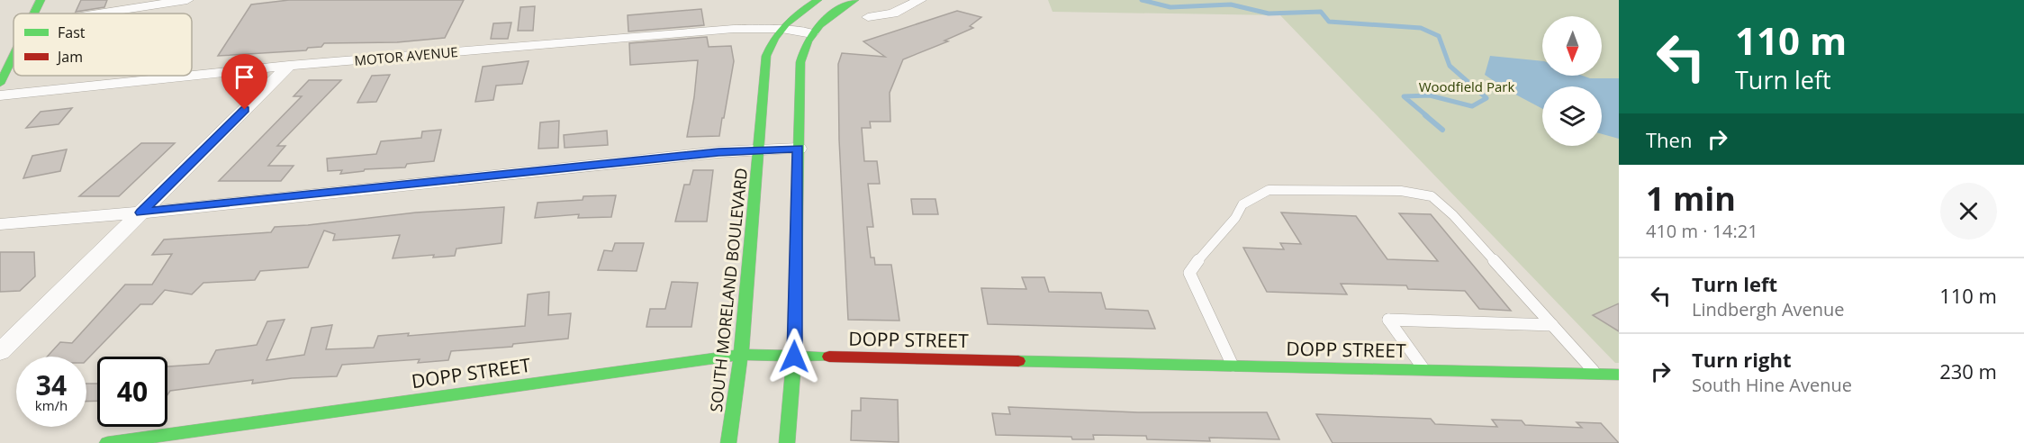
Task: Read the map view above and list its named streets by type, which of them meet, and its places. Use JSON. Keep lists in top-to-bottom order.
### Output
{
  "streets": {
    "street": ["MOTOR AVENUE", "SOUTH MORELAND BOULEVARD", "DOPP STREET"]
  },
  "crossings": [
    ["MOTOR AVENUE", "SOUTH MORELAND BOULEVARD"],
    ["SOUTH MORELAND BOULEVARD", "DOPP STREET"]
  ],
  "parks": ["Woodfield Park"],
  "legend": ["Fast", "Jam"],
  "north": "bottom",
  "page": {
    "turn": ["110 m", "Turn left"],
    "then": "Then",
    "heading": ["1 min", "410 m · 14:21"],
    "list": [
      {
        "name": "Turn left",
        "note": "Lindbergh Avenue",
        "value": "110 m"
      },
      {
        "name": "Turn right",
        "note": "South Hine Avenue",
        "value": "230 m"
      }
    ],
    "speed": "34 km/h",
    "limit": "40"
  }
}
